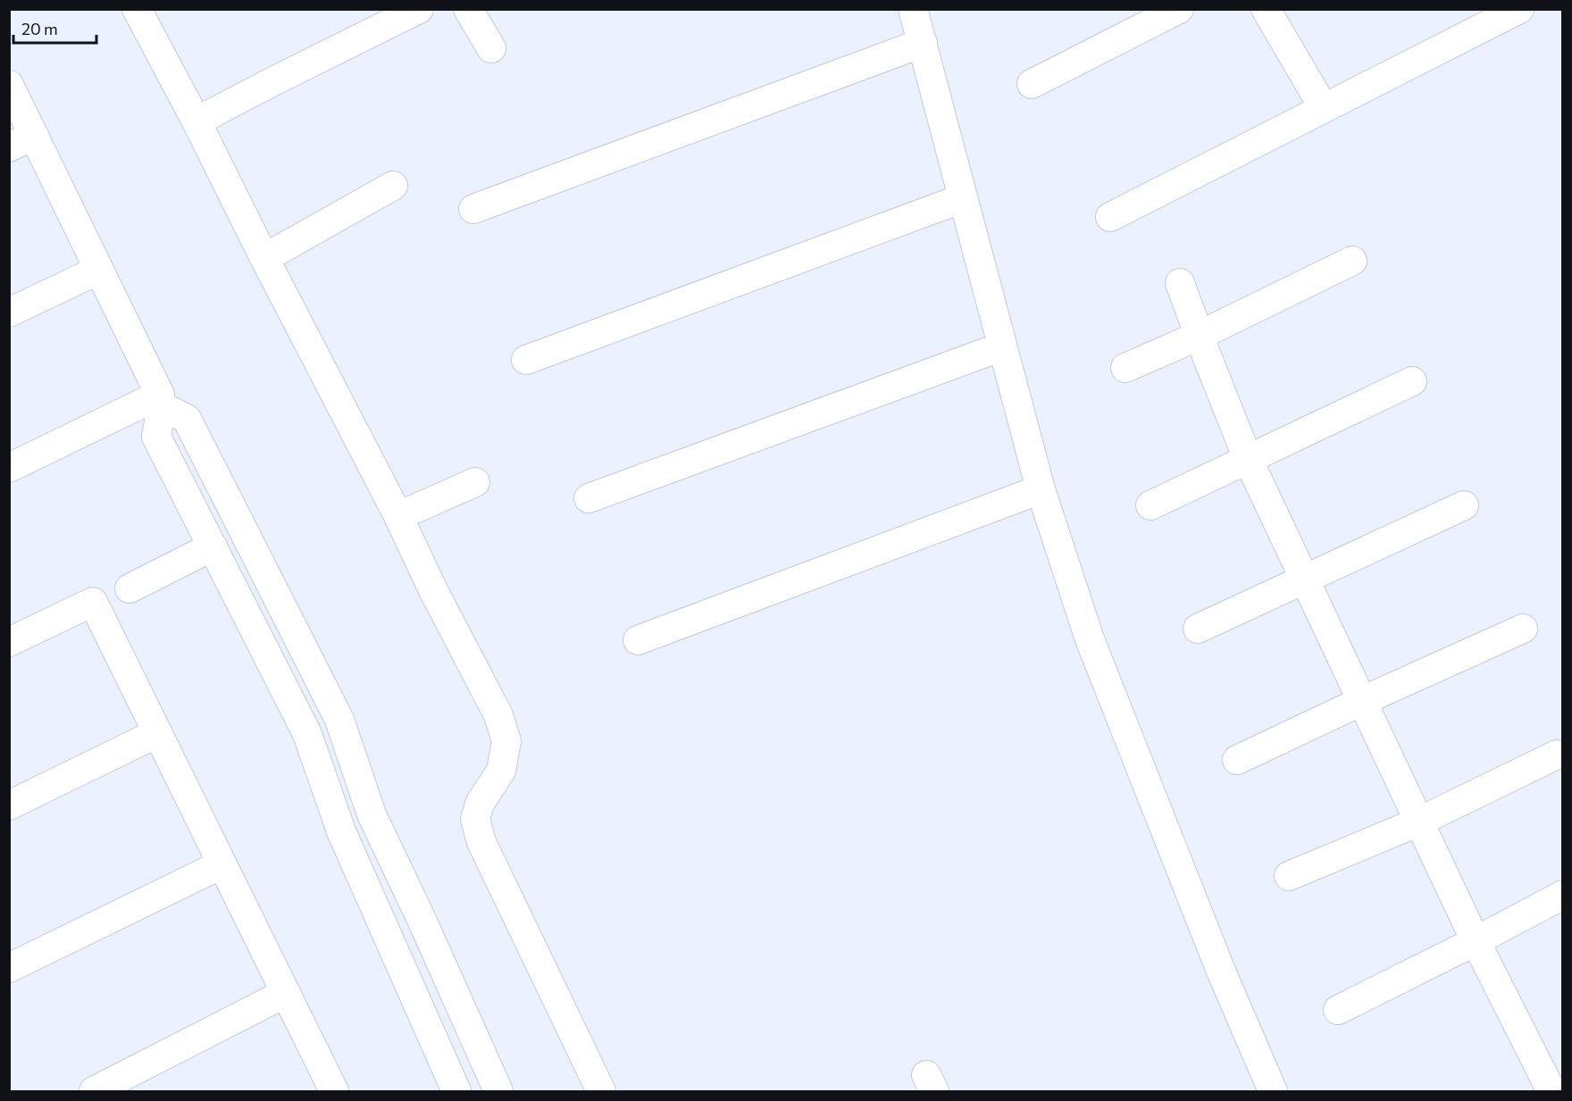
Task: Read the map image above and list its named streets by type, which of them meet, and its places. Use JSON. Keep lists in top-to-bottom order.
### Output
{
  "scale_bar": "20 m"
}
